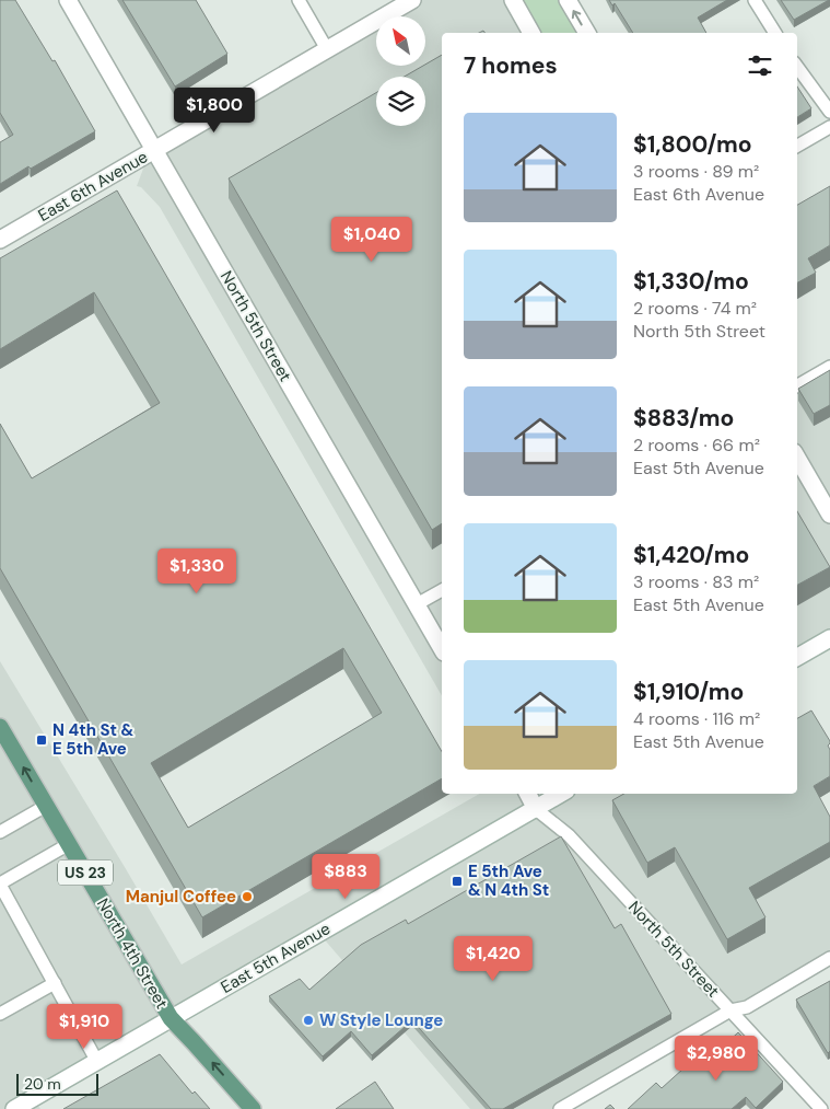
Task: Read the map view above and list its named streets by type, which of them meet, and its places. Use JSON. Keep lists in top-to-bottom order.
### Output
{
  "streets": {
    "main road": ["US 23", "North 4th Street"],
    "street": ["East 6th Avenue", "North 5th Street", "East 5th Avenue"]
  },
  "crossings": [
    ["East 6th Avenue", "North 5th Street"],
    ["North 5th Street", "East 5th Avenue"],
    ["North 4th Street", "East 5th Avenue"]
  ],
  "one_way": ["North 4th Street"],
  "places": {
    "transit": ["N 4th St & E 5th Ave", "E 5th Ave & N 4th St"],
    "other": ["Manjul Coffee", "W Style Lounge"]
  },
  "scale_bar": "20 m",
  "north": "top left",
  "page": {
    "heading": "7 homes",
    "price": [
      "$1,800",
      "$1,040",
      "$1,330",
      "$883",
      "$1,420",
      "$1,910",
      "$2,980"
    ],
    "list": [
      {
        "name": "$1,800/mo",
        "note": "3 rooms · 89 m² · East 6th Avenue"
      },
      {
        "name": "$1,330/mo",
        "note": "2 rooms · 74 m² · North 5th Street"
      },
      {
        "name": "$883/mo",
        "note": "2 rooms · 66 m² · East 5th Avenue"
      },
      {
        "name": "$1,420/mo",
        "note": "3 rooms · 83 m² · East 5th Avenue"
      },
      {
        "name": "$1,910/mo",
        "note": "4 rooms · 116 m² · East 5th Avenue"
      }
    ],
    "scale": "20 m"
  }
}
